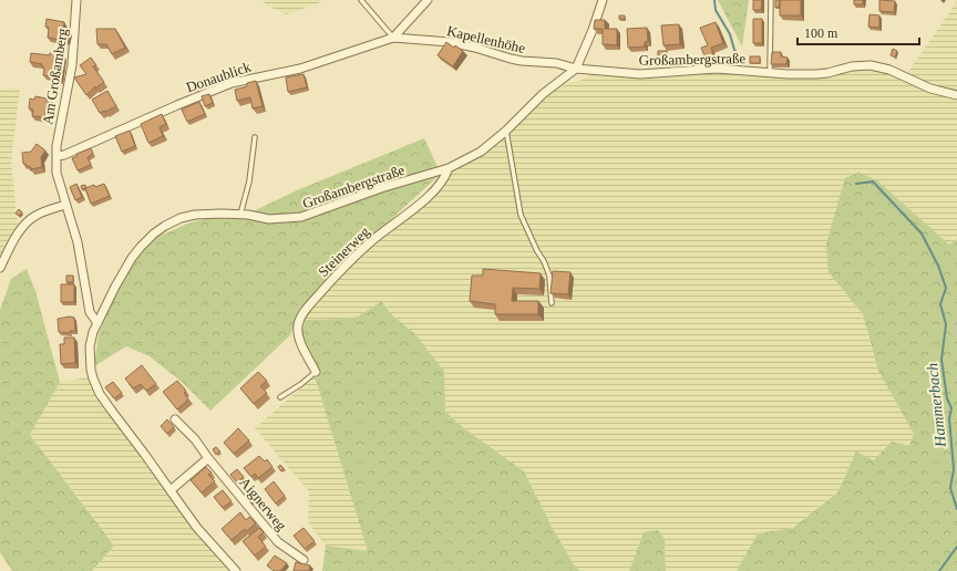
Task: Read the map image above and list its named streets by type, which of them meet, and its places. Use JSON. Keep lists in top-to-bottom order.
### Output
{
  "streets": {
    "street": [
      "Kapellenhöhe",
      "Großambergstraße",
      "Am Großamberg",
      "Donaublick",
      "Steinerweg",
      "Aignerweg"
    ]
  },
  "crossings": [
    ["Kapellenhöhe", "Großambergstraße"],
    ["Kapellenhöhe", "Donaublick"],
    ["Großambergstraße", "Am Großamberg"],
    ["Großambergstraße", "Steinerweg"],
    ["Am Großamberg", "Donaublick"]
  ],
  "water": ["Hammerbach"],
  "scale_bar": "100 m"
}
